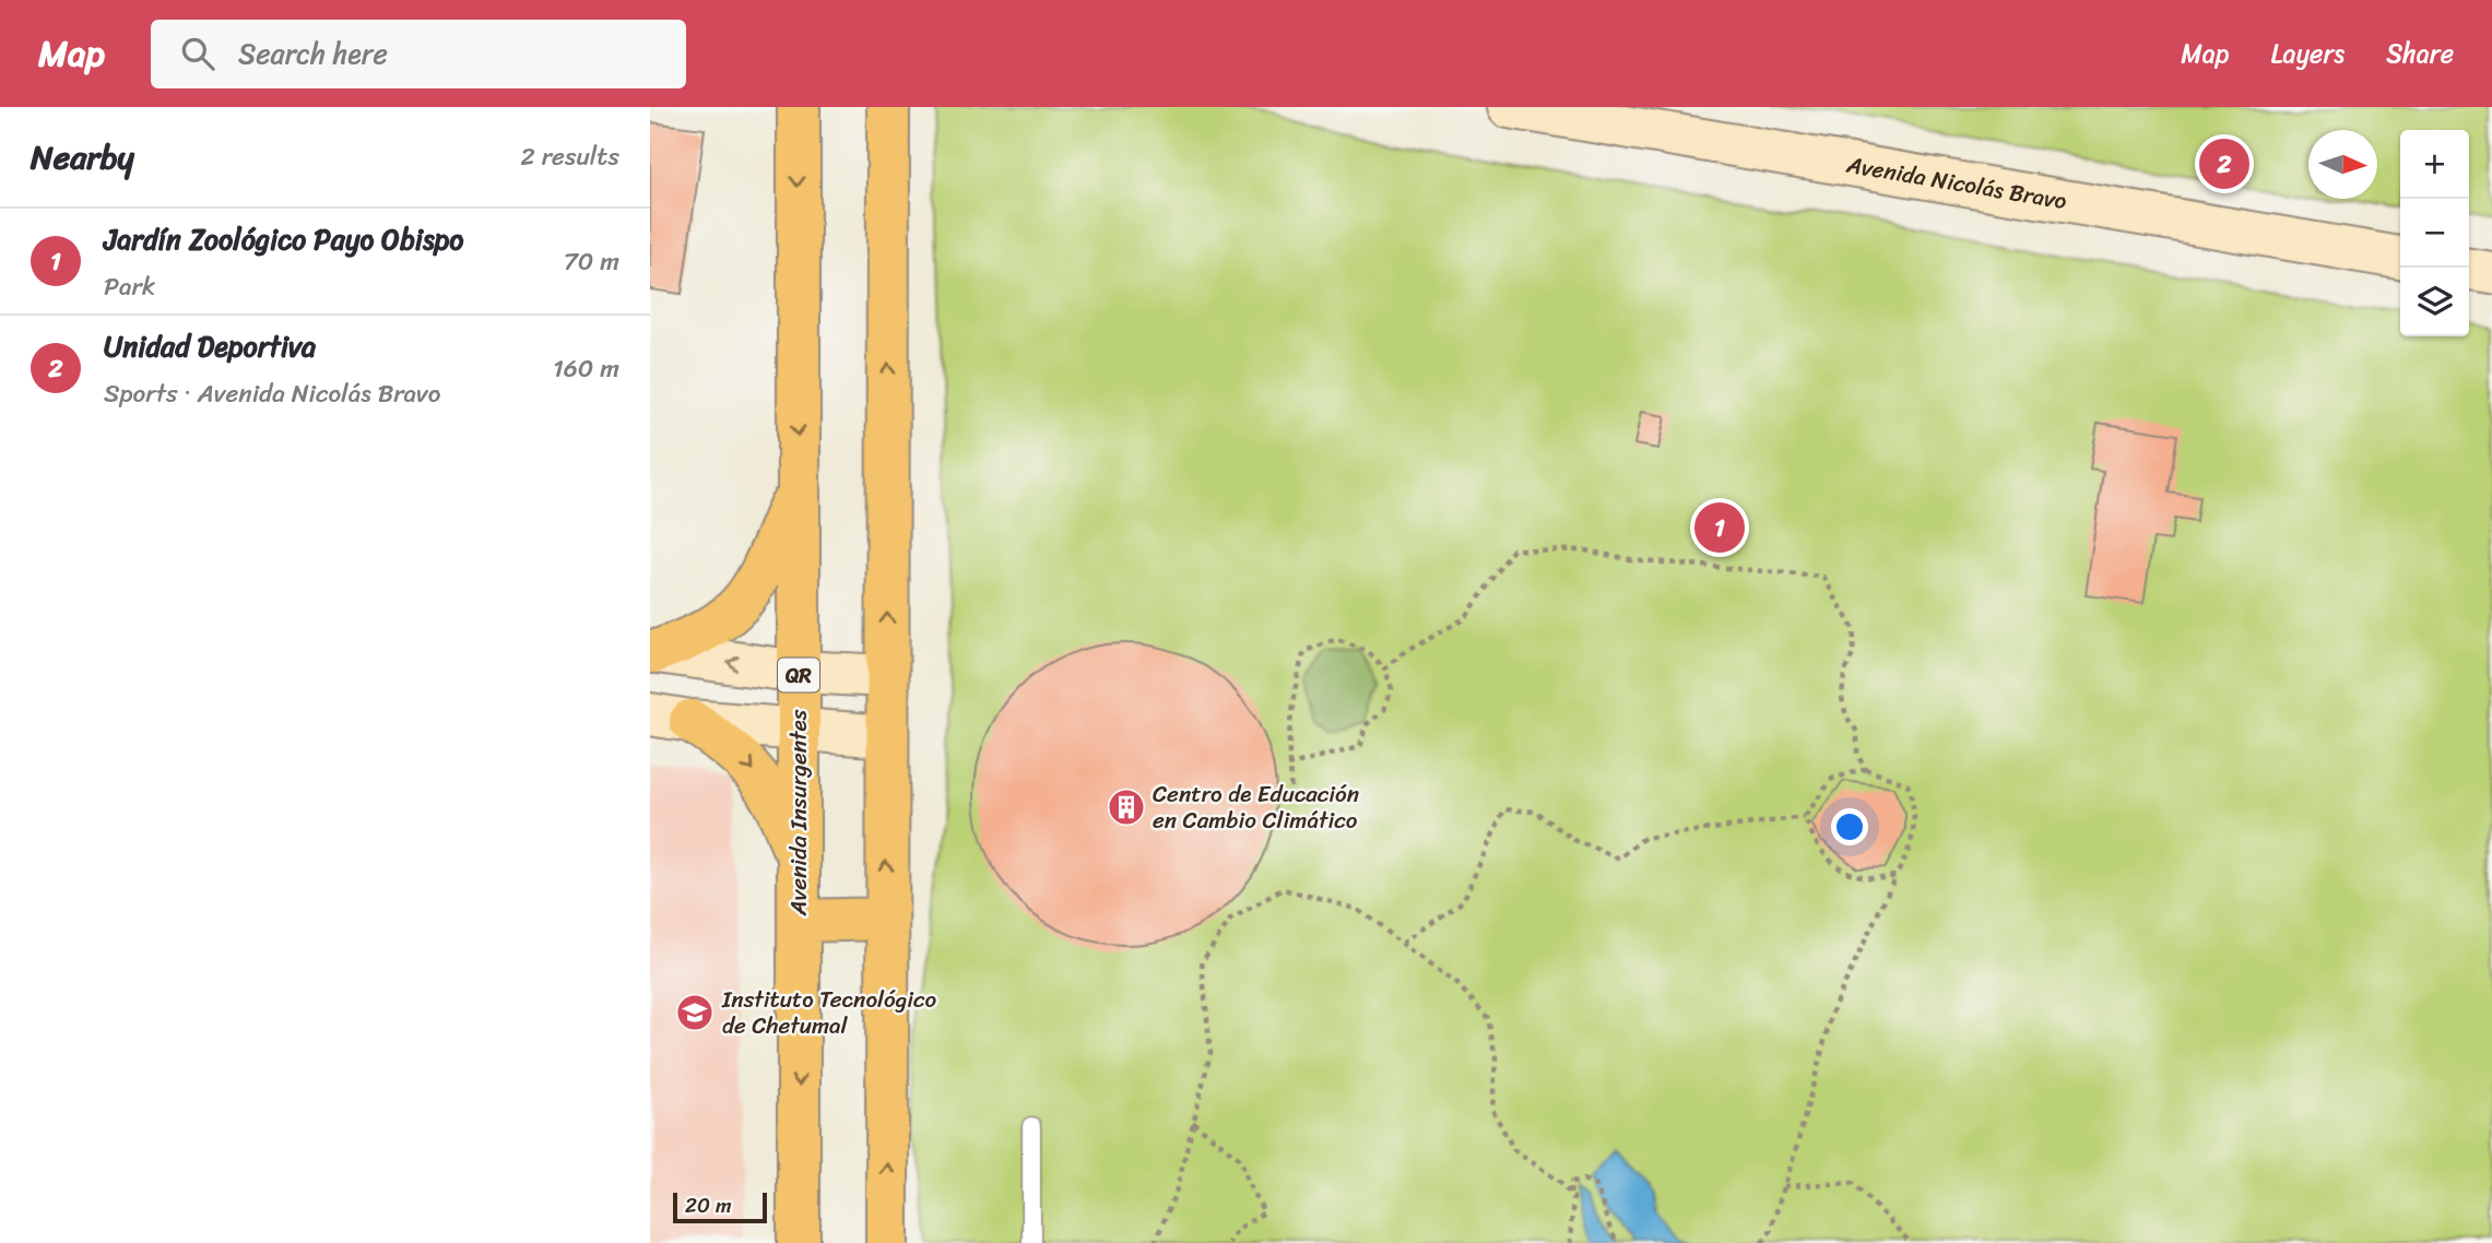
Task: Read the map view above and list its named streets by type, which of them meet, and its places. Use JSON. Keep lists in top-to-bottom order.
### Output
{
  "streets": {
    "main road": ["Avenida Nicolás Bravo", "QR", "Avenida Insurgentes"]
  },
  "places": {
    "building": ["Centro de Educación en Cambio Climático"],
    "school or university": ["Instituto Tecnológico de Chetumal"]
  },
  "scale_bar": "20 m",
  "north": "right",
  "page": {
    "header": "Map",
    "search": "Search here",
    "nav": ["Map", "Layers", "Share"],
    "heading": ["Nearby", "2 results"],
    "map_buttons": ["+", "−"],
    "pins": ["2", "1"],
    "list": [
      {
        "mark": "1",
        "name": "Jardín Zoológico Payo Obispo",
        "note": "Park",
        "value": "70 m"
      },
      {
        "mark": "2",
        "name": "Unidad Deportiva",
        "note": "Sports · Avenida Nicolás Bravo",
        "value": "160 m"
      }
    ],
    "scale": "20 m"
  }
}
